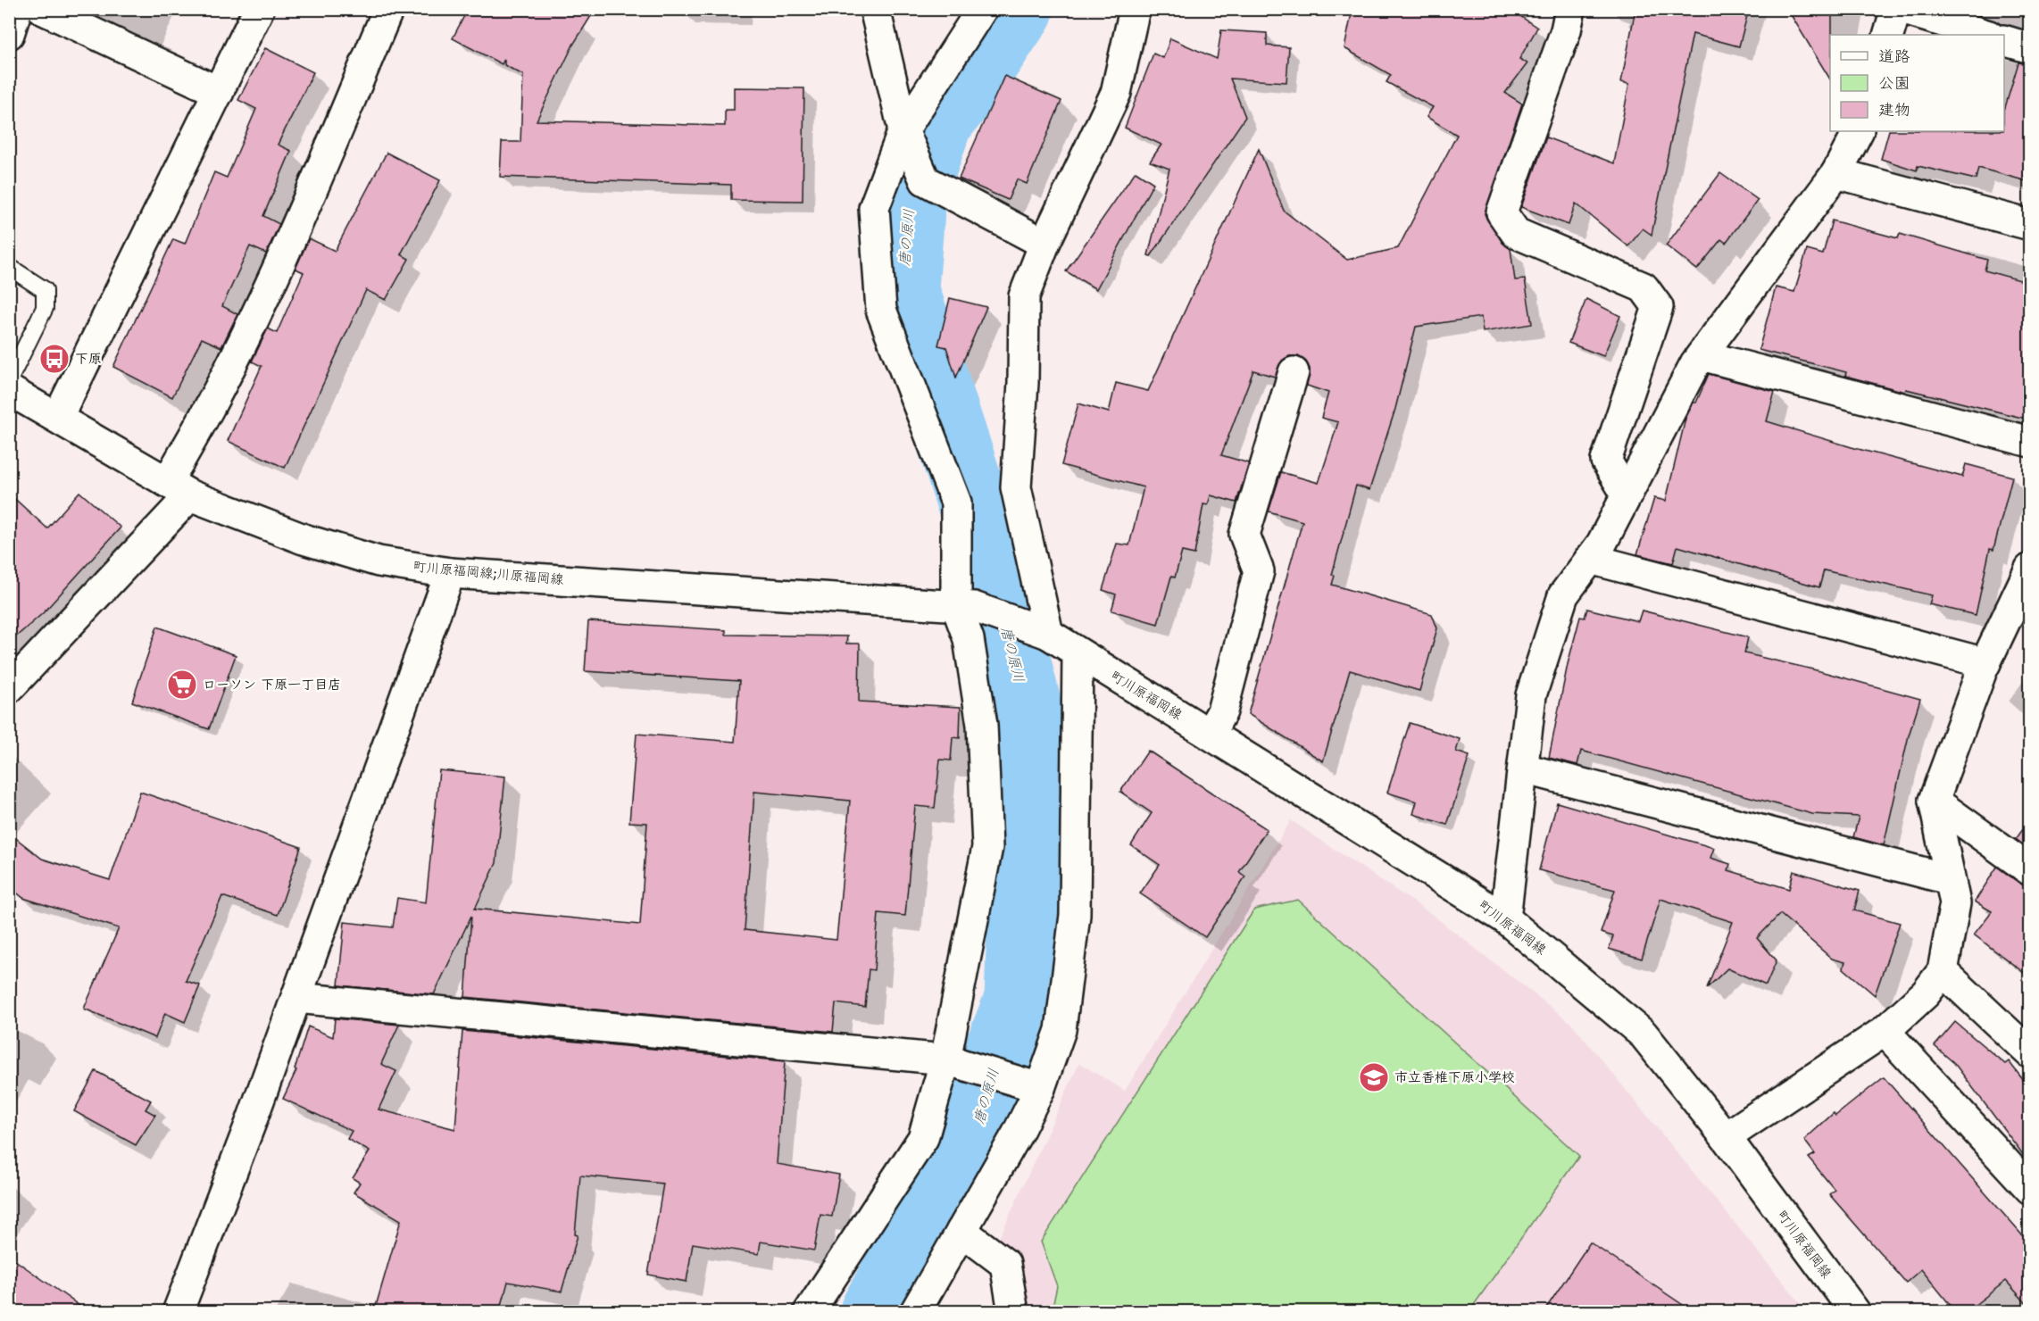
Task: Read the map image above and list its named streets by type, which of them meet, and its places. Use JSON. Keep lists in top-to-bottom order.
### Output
{
  "streets": {
    "street": ["町川原福岡線;川原福岡線", "町川原福岡線"]
  },
  "crossings": [
    ["町川原福岡線;川原福岡線", "町川原福岡線"]
  ],
  "water": ["唐の原川"],
  "places": {
    "bus stop": ["下原"],
    "supermarket": ["ローソン 下原一丁目店"],
    "school or university": ["市立香椎下原小学校"]
  },
  "legend": ["道路", "公園", "建物"]
}
